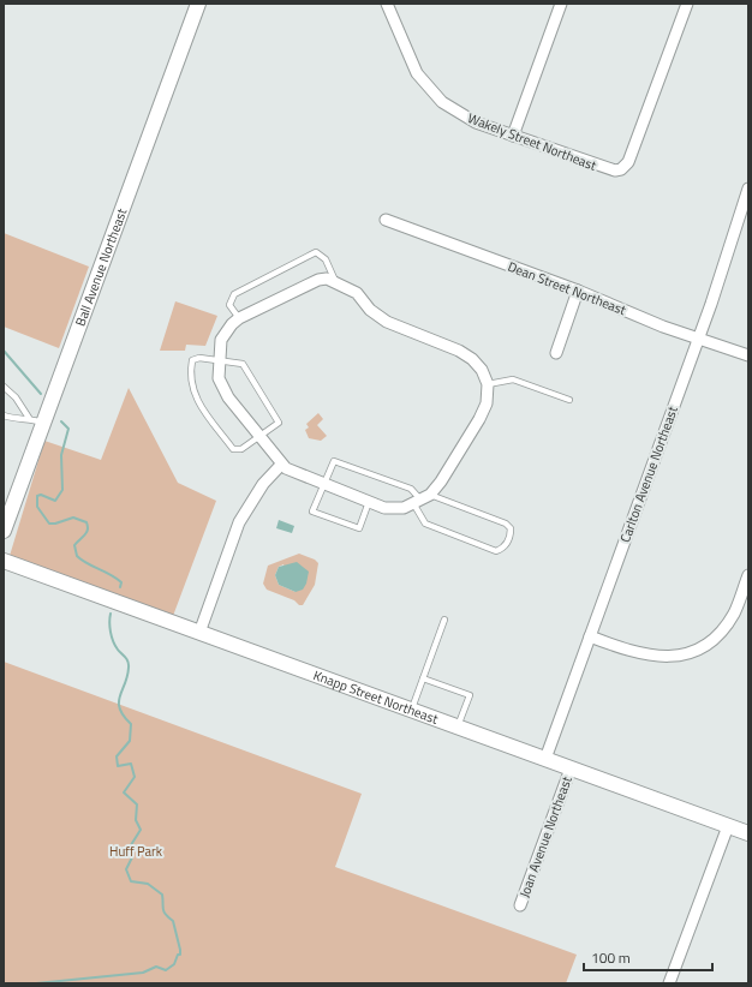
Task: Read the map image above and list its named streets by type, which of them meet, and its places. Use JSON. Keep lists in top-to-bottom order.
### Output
{
  "streets": {
    "main road": ["Ball Avenue Northeast", "Knapp Street Northeast"],
    "street": [
      "Wakely Street Northeast",
      "Dean Street Northeast",
      "Carlton Avenue Northeast",
      "Joan Avenue Northeast"
    ]
  },
  "crossings": [
    ["Dean Street Northeast", "Carlton Avenue Northeast"],
    ["Carlton Avenue Northeast", "Knapp Street Northeast"],
    ["Knapp Street Northeast", "Joan Avenue Northeast"]
  ],
  "parks": ["Huff Park"],
  "scale_bar": "100 m"
}
